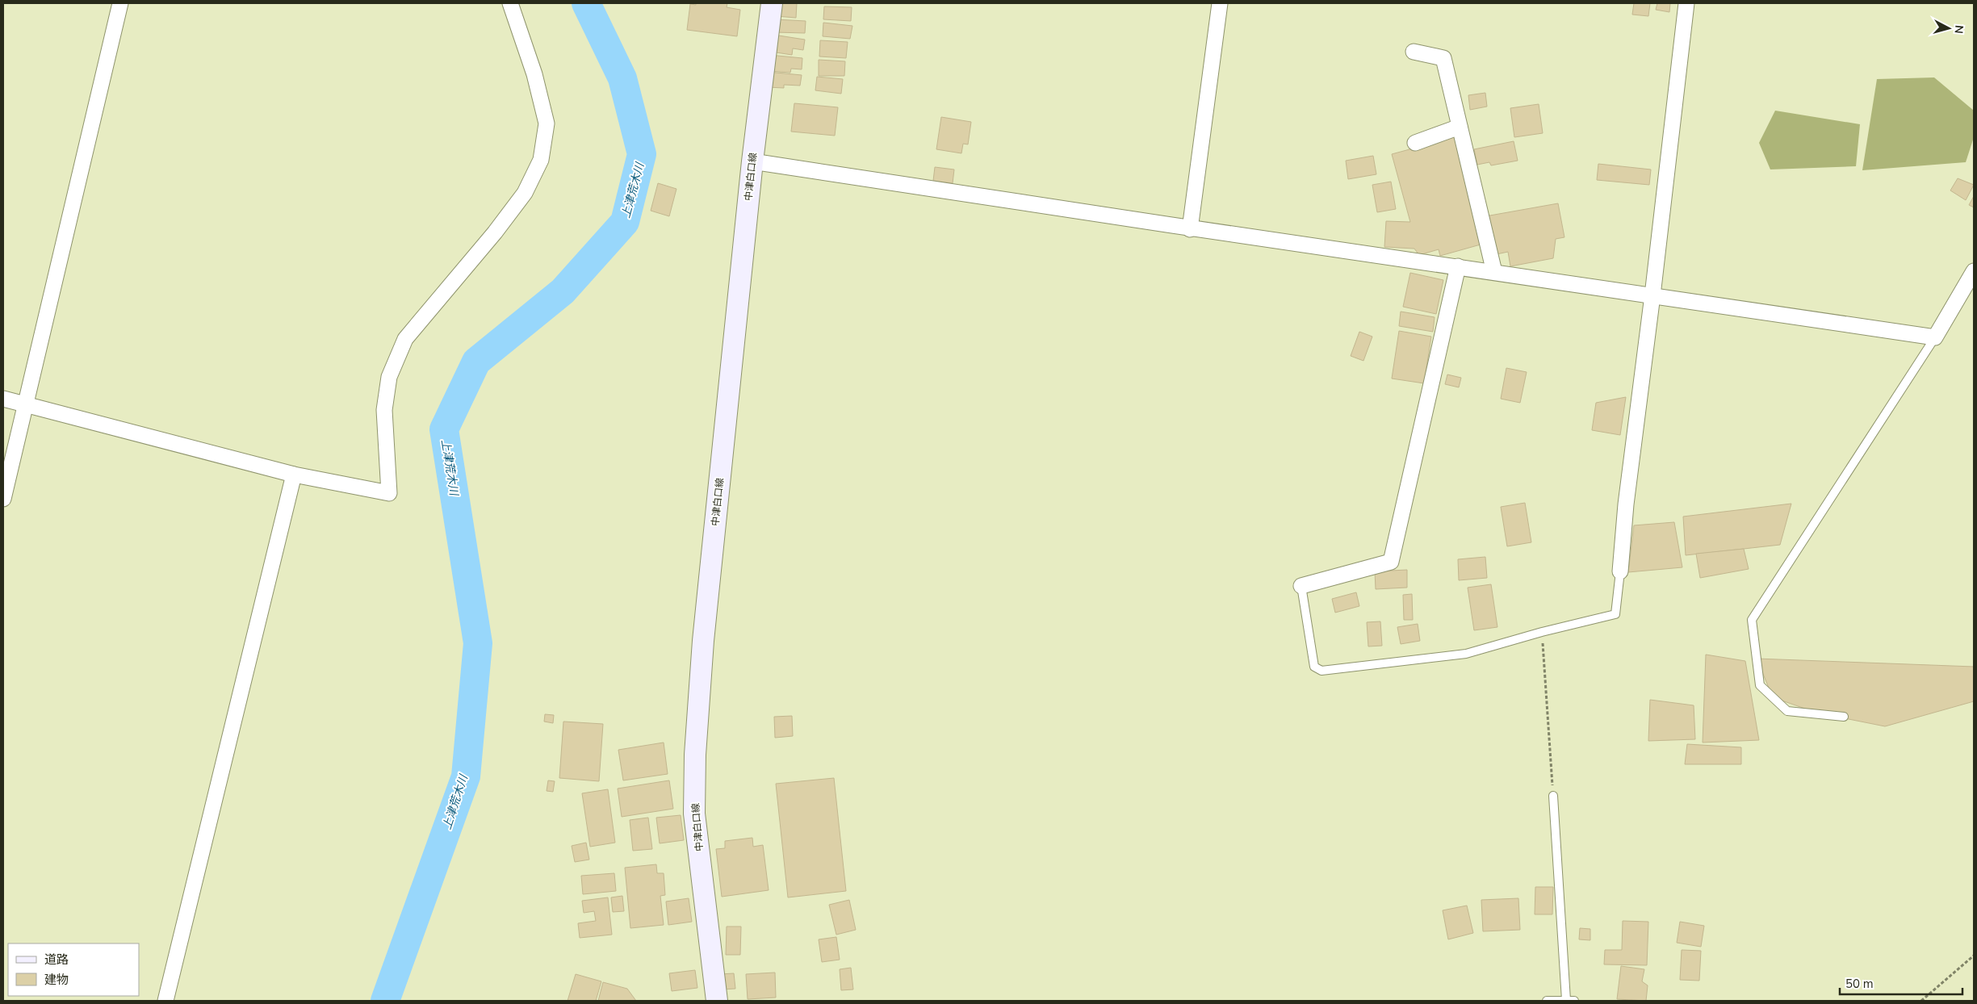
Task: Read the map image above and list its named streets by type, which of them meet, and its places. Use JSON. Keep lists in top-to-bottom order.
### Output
{
  "streets": {
    "main road": ["中津白口線"]
  },
  "water": ["上津荒木川"],
  "legend": ["道路", "建物"],
  "scale_bar": "50 m",
  "north": "right"
}
